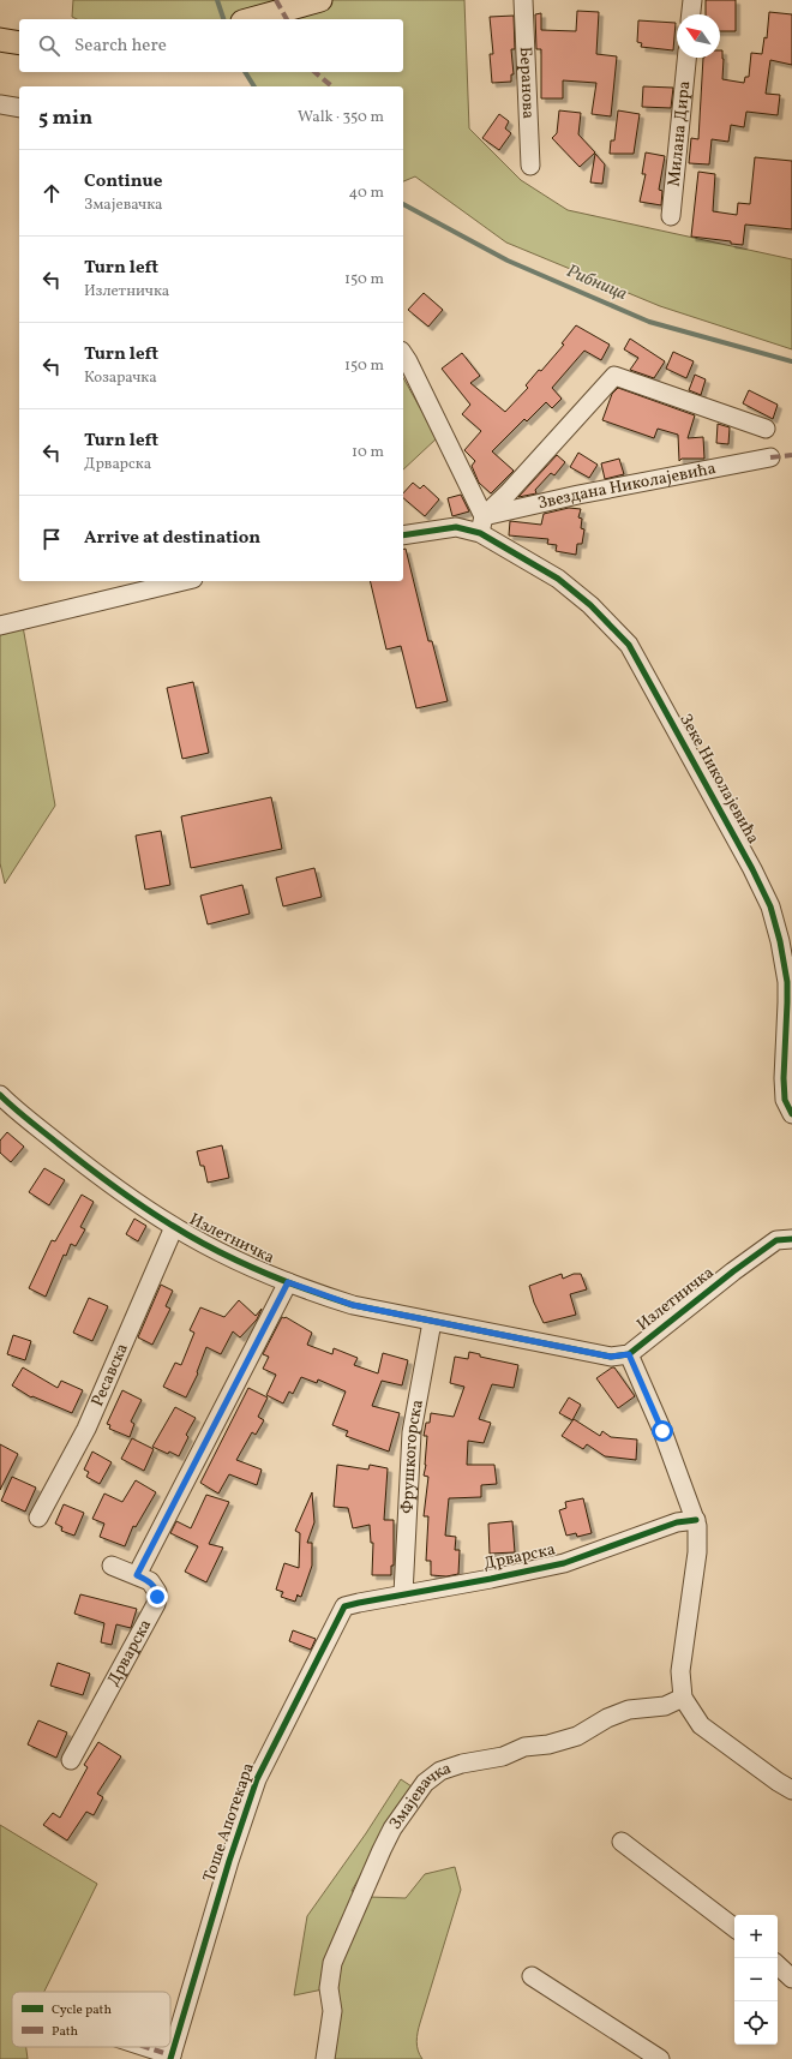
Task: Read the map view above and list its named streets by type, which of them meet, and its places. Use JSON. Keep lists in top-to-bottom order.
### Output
{
  "streets": {
    "street": [
      "Беранова",
      "Милана Дира",
      "Звездана Николајевића",
      "Зеке Николајевића",
      "Излетничка",
      "Ресавска",
      "Фрушкогорска",
      "Дрварска",
      "Змајевачка",
      "Тоше Апотекара"
    ]
  },
  "crossings": [
    ["Звездана Николајевића", "Зеке Николајевића"],
    ["Излетничка", "Ресавска"],
    ["Излетничка", "Фрушкогорска"],
    ["Фрушкогорска", "Дрварска"],
    ["Дрварска", "Тоше Апотекара"]
  ],
  "water": ["Рибница"],
  "legend": ["Cycle path", "Path"],
  "north": "top left",
  "page": {
    "search": "Search here",
    "heading": ["5 min", "Walk · 350 m"],
    "list": [
      ["Continue", "Змајевачка", "40 m"],
      ["Turn left", "Излетничка", "150 m"],
      ["Turn left", "Козарачка", "150 m"],
      ["Turn left", "Дрварска", "10 m"],
      "Arrive at destination"
    ],
    "map_buttons": ["+", "−"]
  }
}
